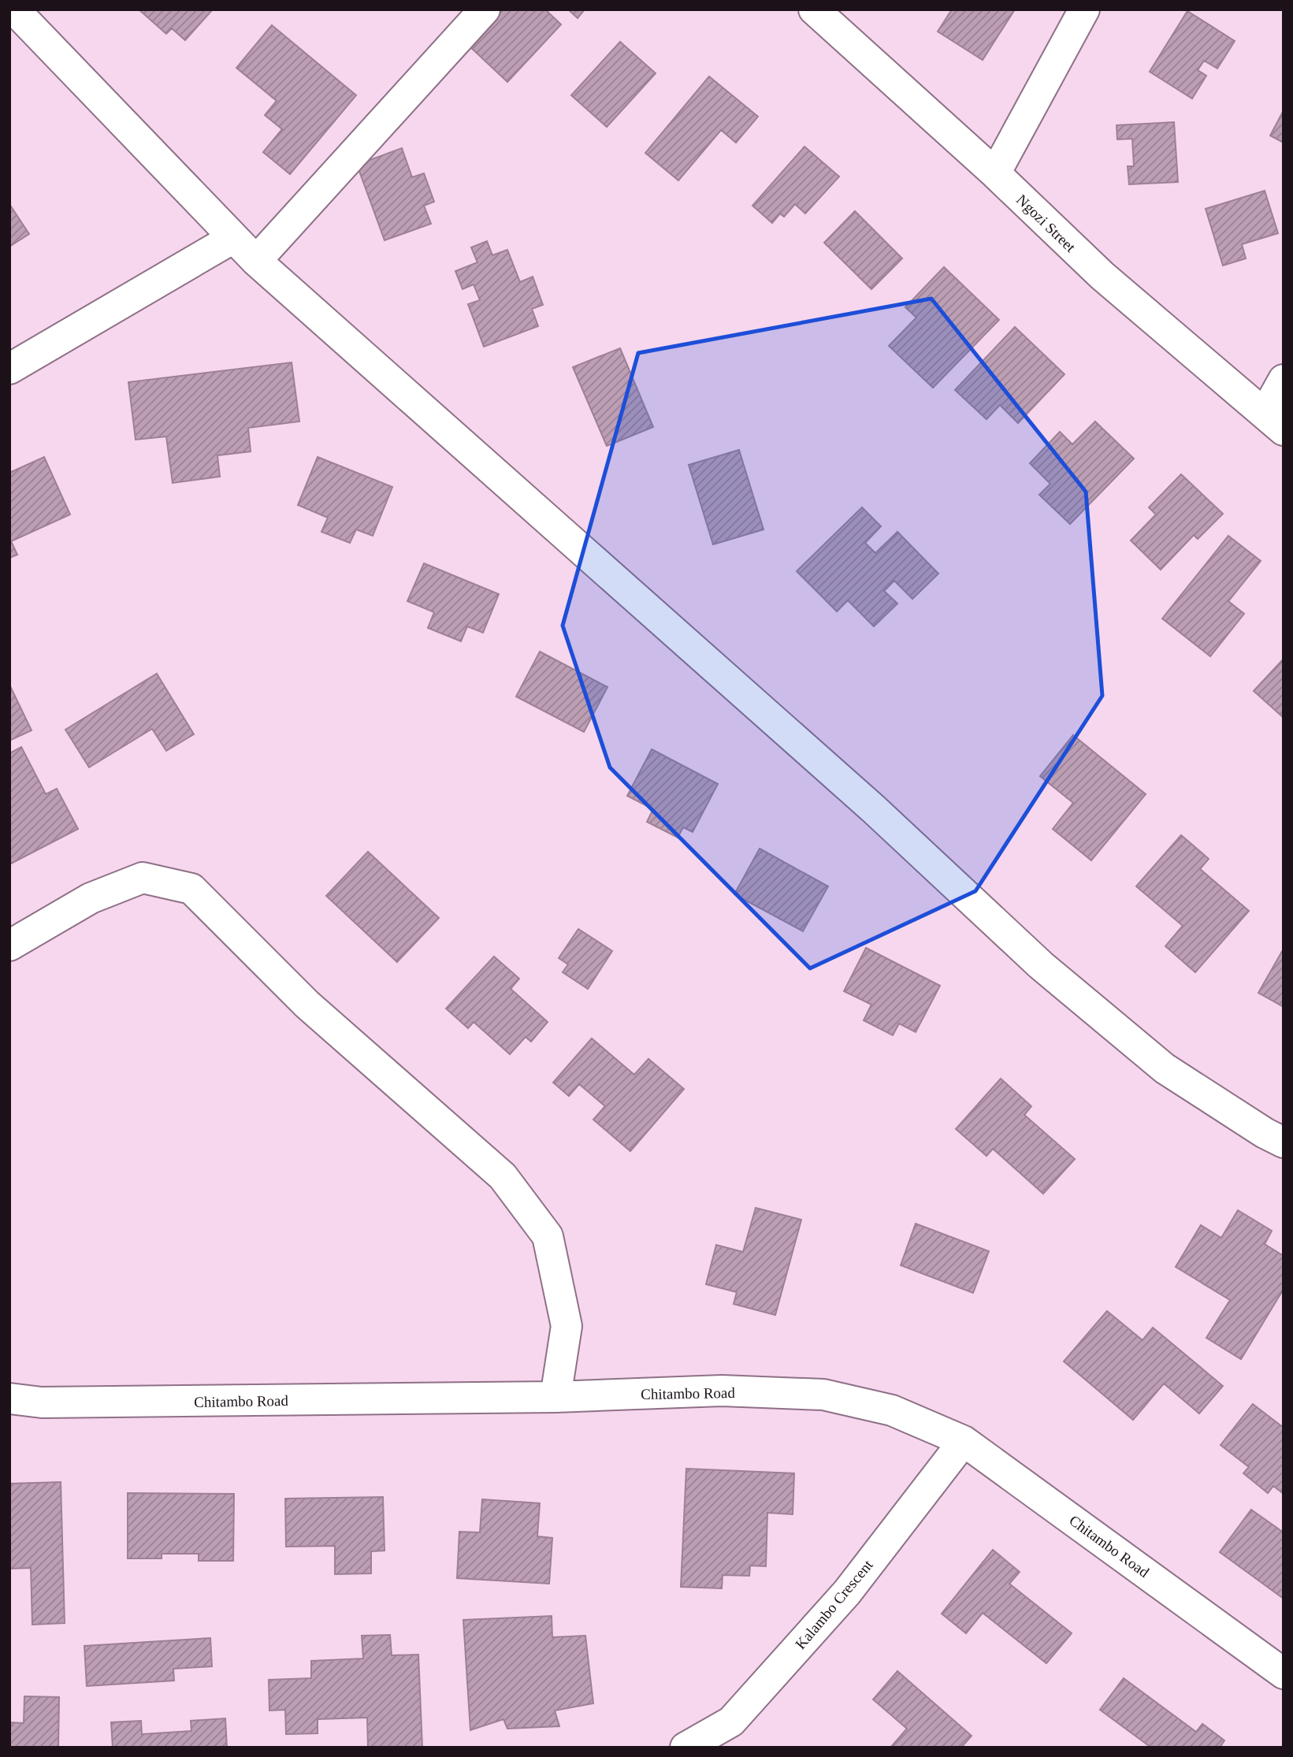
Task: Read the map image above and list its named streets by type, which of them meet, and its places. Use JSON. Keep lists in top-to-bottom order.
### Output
{
  "streets": {
    "street": ["Ngozi Street", "Chitambo Road", "Kalambo Crescent"]
  },
  "crossings": [
    ["Chitambo Road", "Kalambo Crescent"]
  ]
}
